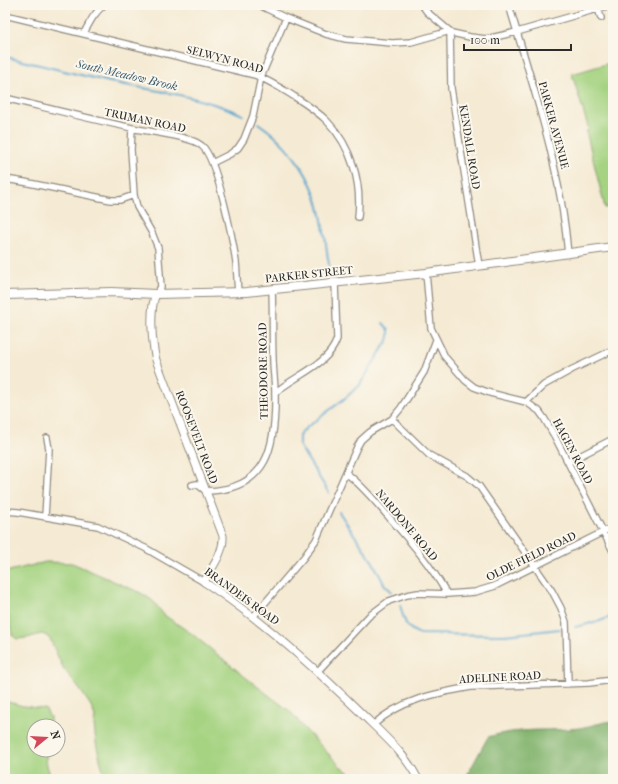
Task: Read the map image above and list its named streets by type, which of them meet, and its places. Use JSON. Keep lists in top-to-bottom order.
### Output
{
  "streets": {
    "main road": ["PARKER STREET"],
    "street": [
      "SELWYN ROAD",
      "TRUMAN ROAD",
      "PARKER AVENUE",
      "KENDALL ROAD",
      "THEODORE ROAD",
      "ROOSEVELT ROAD",
      "HAGEN ROAD",
      "NARDONE ROAD",
      "OLDE FIELD ROAD",
      "BRANDEIS ROAD",
      "ADELINE ROAD"
    ]
  },
  "crossings": [
    ["TRUMAN ROAD", "PARKER STREET"],
    ["PARKER AVENUE", "PARKER STREET"],
    ["KENDALL ROAD", "PARKER STREET"],
    ["PARKER STREET", "THEODORE ROAD"],
    ["PARKER STREET", "ROOSEVELT ROAD"],
    ["PARKER STREET", "HAGEN ROAD"],
    ["THEODORE ROAD", "ROOSEVELT ROAD"],
    ["ROOSEVELT ROAD", "BRANDEIS ROAD"],
    ["HAGEN ROAD", "OLDE FIELD ROAD"],
    ["NARDONE ROAD", "OLDE FIELD ROAD"],
    ["OLDE FIELD ROAD", "BRANDEIS ROAD"],
    ["BRANDEIS ROAD", "ADELINE ROAD"]
  ],
  "water": ["South Meadow Brook"],
  "scale_bar": "100 m",
  "north": "right"
}
